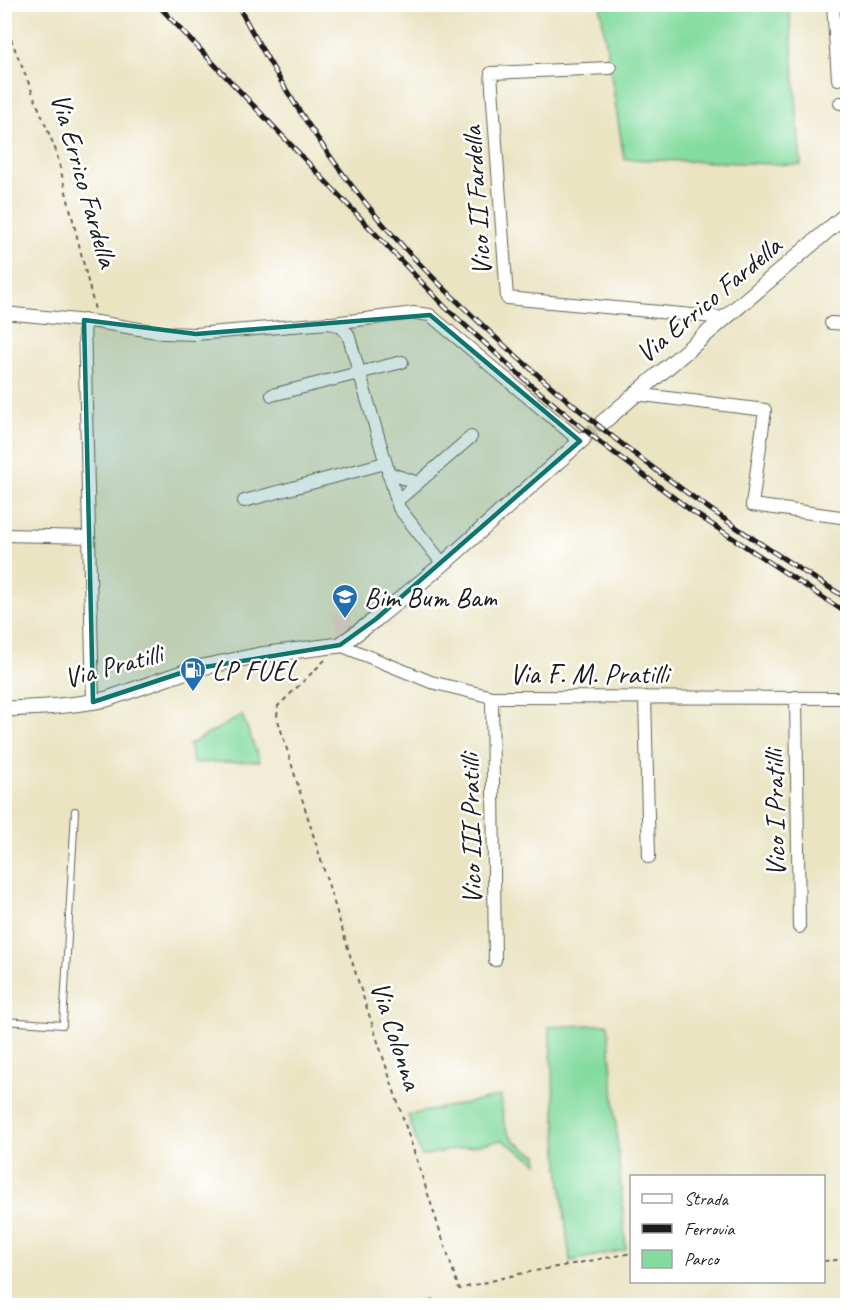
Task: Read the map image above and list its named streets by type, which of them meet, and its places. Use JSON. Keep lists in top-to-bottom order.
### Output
{
  "streets": {
    "street": [
      "Via Errico Fardella",
      "Vico II Fardella",
      "Via Pratilli",
      "Via F. M. Pratilli",
      "Vico I Pratilli",
      "Vico III Pratilli"
    ],
    "path": ["Via Colonna"]
  },
  "crossings": [
    ["Via Errico Fardella", "Vico II Fardella"],
    ["Via Pratilli", "Via F. M. Pratilli"],
    ["Via Pratilli", "Via Colonna"],
    ["Via F. M. Pratilli", "Vico I Pratilli"],
    ["Via F. M. Pratilli", "Vico III Pratilli"],
    ["Via F. M. Pratilli", "Via Colonna"]
  ],
  "places": {
    "school or university": ["Bim Bum Bam"],
    "fuel station": ["LP FUEL"]
  },
  "legend": ["Strada", "Ferrovia", "Parco"]
}
